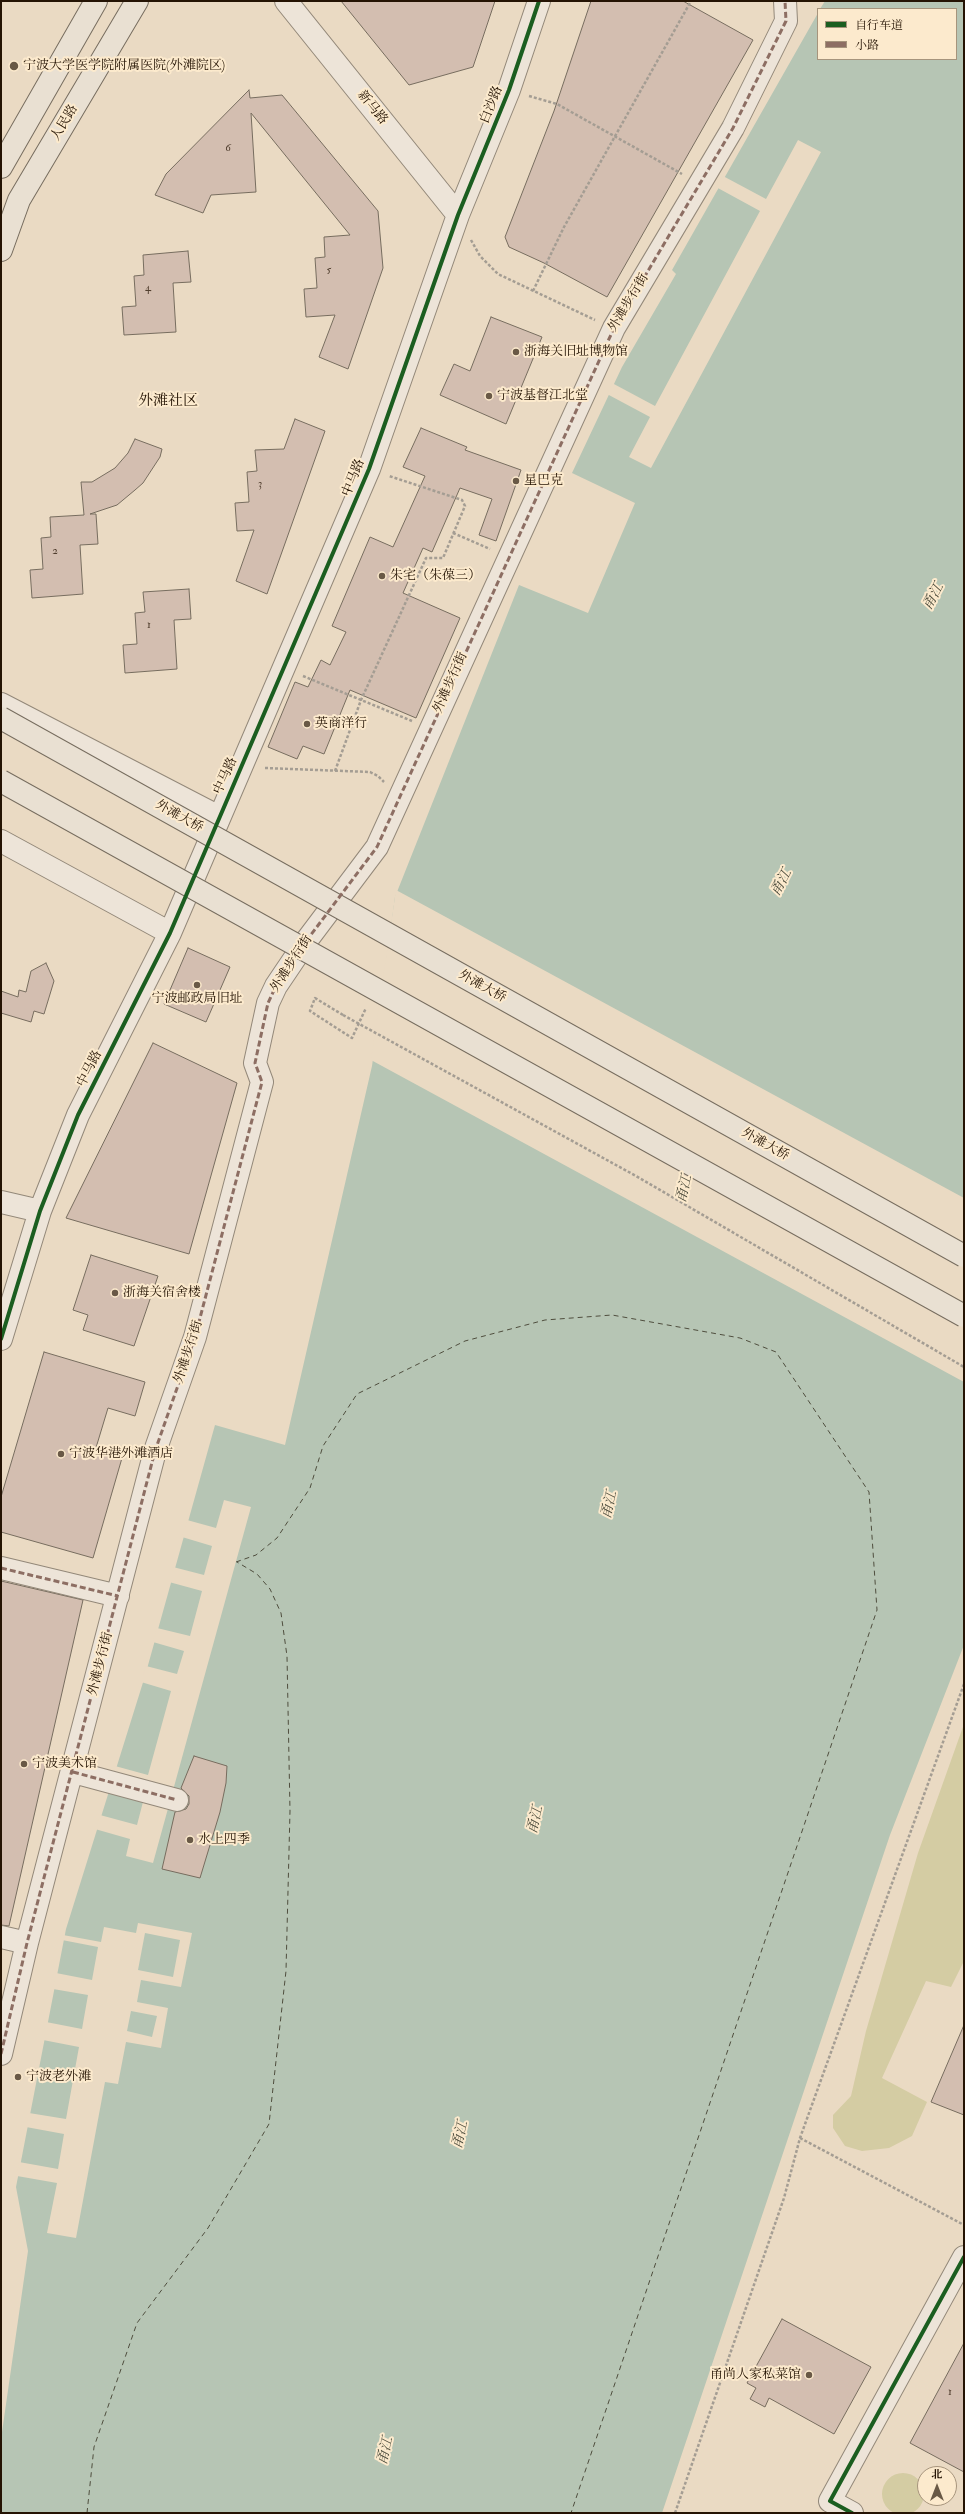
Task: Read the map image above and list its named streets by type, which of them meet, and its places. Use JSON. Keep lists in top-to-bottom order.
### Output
{
  "streets": {
    "main road": ["人民路", "外滩大桥"],
    "street": [
      "白沙路",
      "新马路",
      "外滩步行街",
      "中马路"
    ]
  },
  "crossings": [
    ["白沙路", "新马路"],
    ["白沙路", "中马路"],
    ["新马路", "中马路"]
  ],
  "districts": ["外滩社区"],
  "water": ["甬江"],
  "places": [
    "宁波大学医学院附属医院(外滩院区)",
    "浙海关旧址博物馆",
    "宁波基督江北堂",
    "星巴克",
    "朱宅（朱葆三）",
    "英商洋行",
    "宁波邮政局旧址",
    "浙海关宿舍楼",
    "宁波华港外滩酒店",
    "宁波美术馆",
    "水上四季",
    "宁波老外滩",
    "甬尚人家私菜馆"
  ],
  "house_numbers": [
    "6",
    "5",
    "4",
    "3",
    "2",
    "1",
    "1"
  ],
  "legend": ["自行车道", "小路"],
  "north": "top"
}
